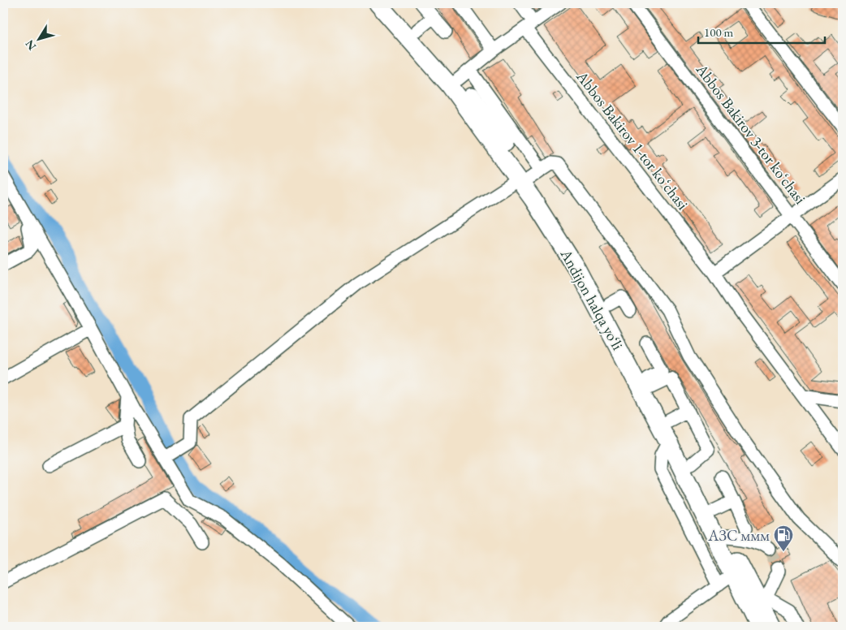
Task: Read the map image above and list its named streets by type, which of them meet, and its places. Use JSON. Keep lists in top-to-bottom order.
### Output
{
  "streets": {
    "highway": ["Andijon halqa yo‘li"],
    "street": ["Abbos Bakirov 3-tor koʻchasi", "Abbos Bakirov 1-tor koʻchasi"]
  },
  "places": {
    "fuel station": ["АЗС ммм"]
  },
  "scale_bar": "100 m",
  "north": "bottom left"
}
